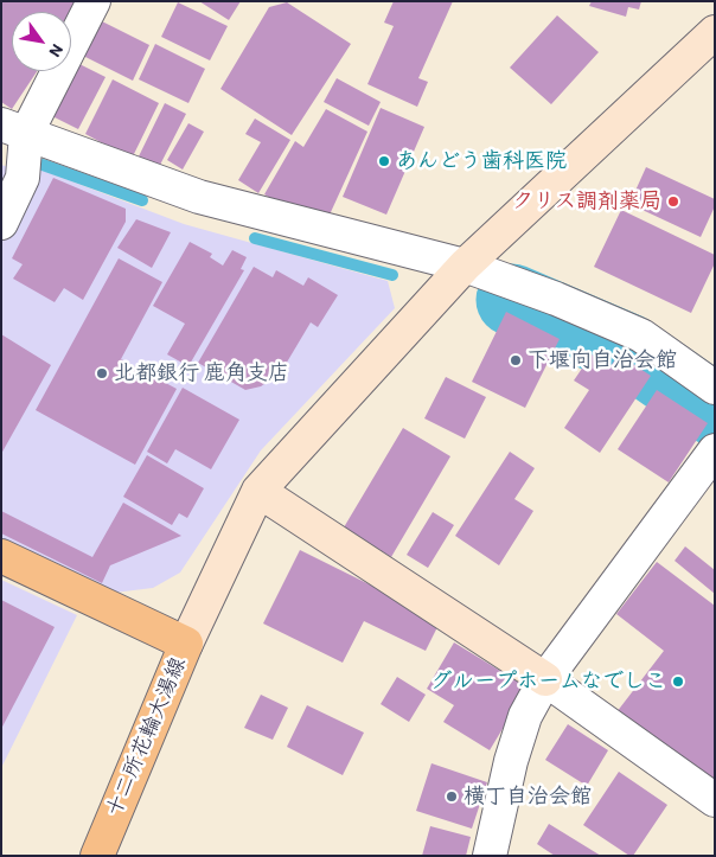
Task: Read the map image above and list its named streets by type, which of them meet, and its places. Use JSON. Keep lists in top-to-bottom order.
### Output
{
  "streets": {
    "main road": ["十二所花輪大湯線"]
  },
  "places": [
    "あんどう歯科医院",
    "クリス調剤薬局",
    "下堰向自治会館",
    "北都銀行 鹿角支店",
    "グループホームなでしこ",
    "横丁自治会館"
  ],
  "north": "bottom right"
}
